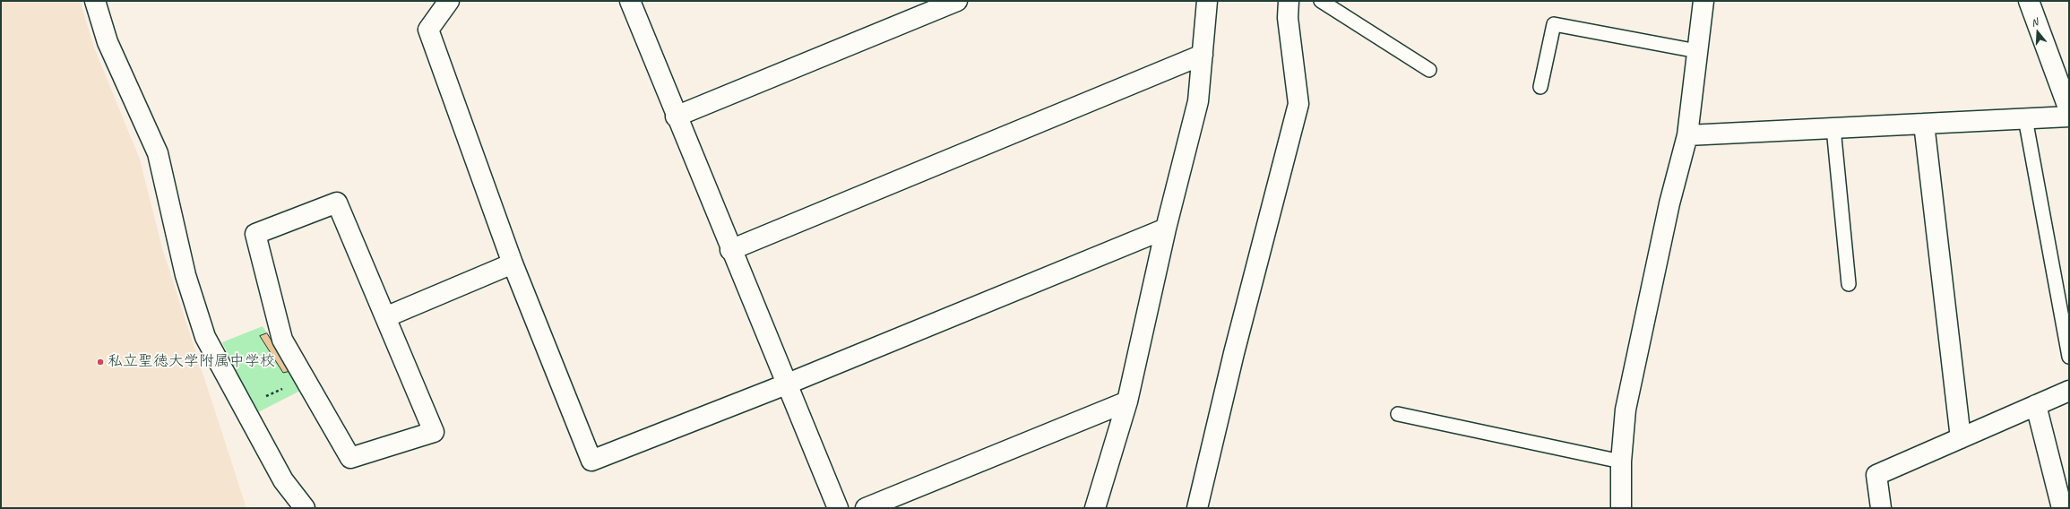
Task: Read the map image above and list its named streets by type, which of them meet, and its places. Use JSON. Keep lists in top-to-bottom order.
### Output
{
  "places": ["私立聖徳大学附属中学校"],
  "north": "top"
}
